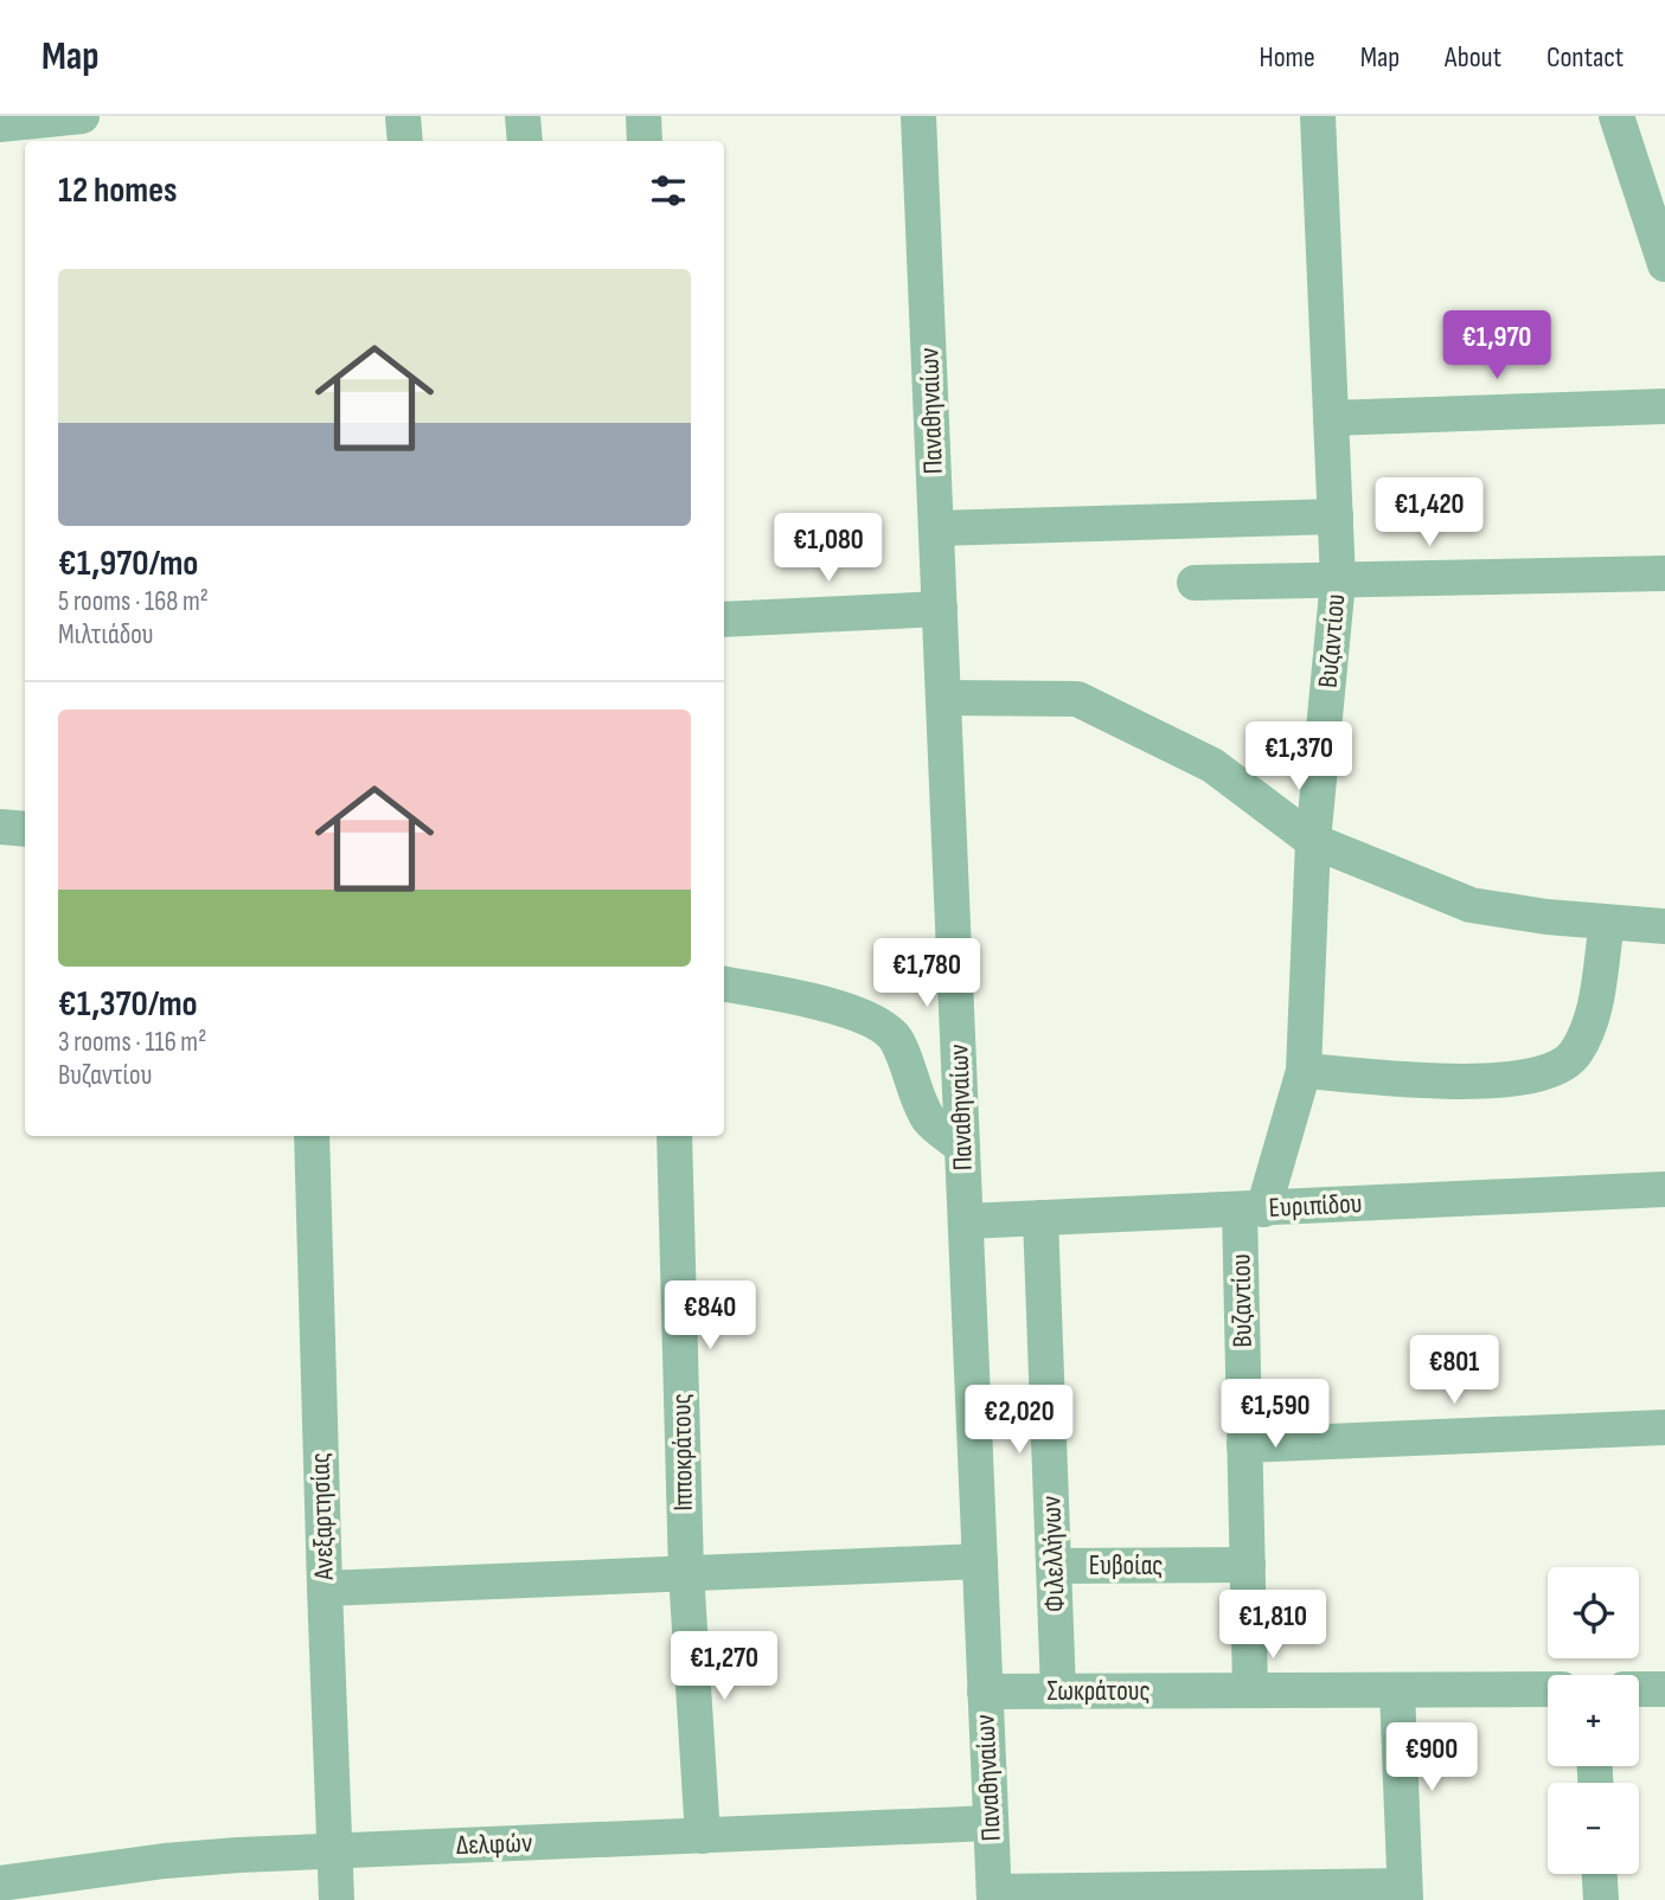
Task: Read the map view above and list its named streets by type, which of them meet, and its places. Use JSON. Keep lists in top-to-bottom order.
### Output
{
  "streets": {
    "street": [
      "Παναθηναίων",
      "Βυζαντίου",
      "Ευριπίδου",
      "Ιπποκράτους",
      "Ανεξαρτησίας",
      "Φιλελλήνων",
      "Ευβοίας",
      "Σωκράτους",
      "Δελφών"
    ]
  },
  "crossings": [
    ["Παναθηναίων", "Ευριπίδου"],
    ["Παναθηναίων", "Σωκράτους"],
    ["Παναθηναίων", "Δελφών"],
    ["Βυζαντίου", "Ευριπίδου"],
    ["Βυζαντίου", "Ευβοίας"],
    ["Βυζαντίου", "Σωκράτους"],
    ["Ευριπίδου", "Φιλελλήνων"],
    ["Ιπποκράτους", "Δελφών"],
    ["Ανεξαρτησίας", "Δελφών"],
    ["Φιλελλήνων", "Ευβοίας"],
    ["Φιλελλήνων", "Σωκράτους"]
  ],
  "page": {
    "header": "Map",
    "nav": [
      "Home",
      "Map",
      "About",
      "Contact"
    ],
    "heading": "12 homes",
    "list": [
      {
        "name": "€1,970/mo",
        "note": "5 rooms · 168 m² · Μιλτιάδου"
      },
      {
        "name": "€1,370/mo",
        "note": "3 rooms · 116 m² · Βυζαντίου"
      }
    ],
    "price": [
      "€1,970",
      "€1,420",
      "€1,080",
      "€1,370",
      "€1,780",
      "€840",
      "€801",
      "€1,590",
      "€2,020",
      "€1,810",
      "€1,270",
      "€900"
    ],
    "map_buttons": ["+", "−"]
  }
}
